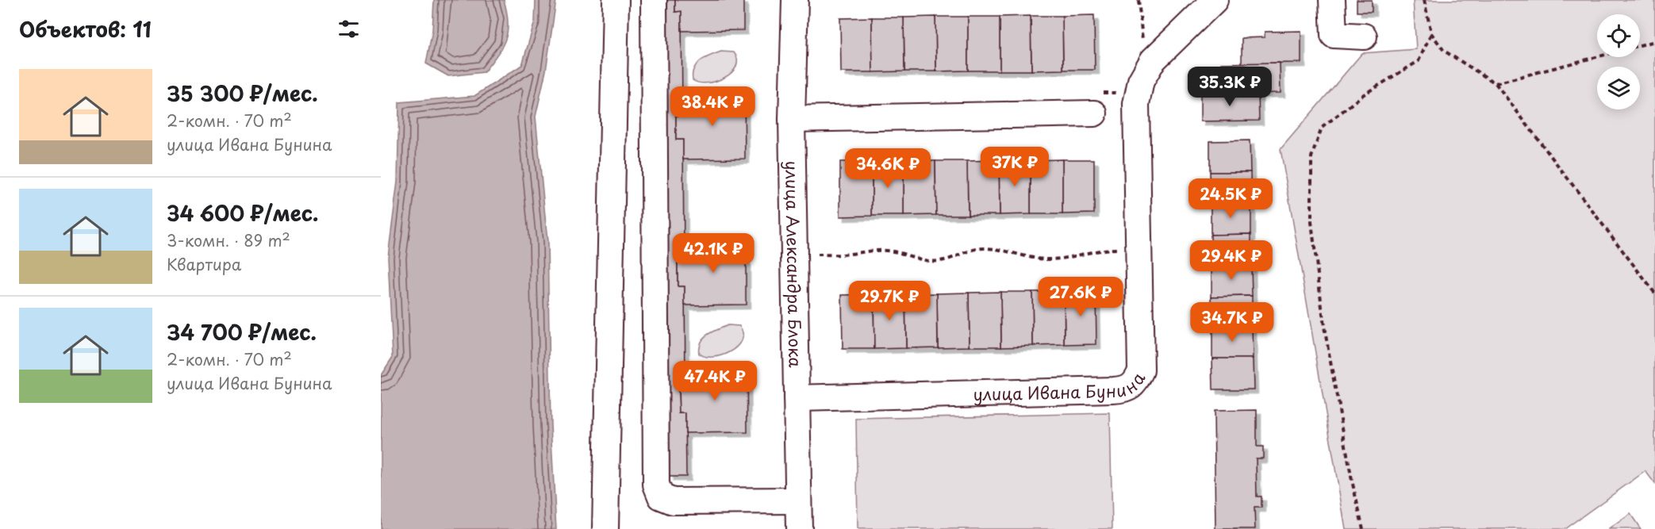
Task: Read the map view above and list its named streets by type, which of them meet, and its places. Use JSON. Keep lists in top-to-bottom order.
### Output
{
  "streets": {
    "street": ["улица Александра Блока", "улица Ивана Бунина"]
  },
  "crossings": [
    ["улица Александра Блока", "улица Ивана Бунина"]
  ],
  "page": {
    "heading": "Объектов: 11",
    "list": [
      {
        "name": "35 300 ₽/мес.",
        "note": "2-комн. · 70 m² · улица Ивана Бунина"
      },
      {
        "name": "34 600 ₽/мес.",
        "note": "3-комн. · 89 m² · Квартира"
      },
      {
        "name": "34 700 ₽/мес.",
        "note": "2-комн. · 70 m² · улица Ивана Бунина"
      }
    ],
    "price": [
      "35.3K ₽",
      "38.4K ₽",
      "37K ₽",
      "34.6K ₽",
      "24.5K ₽",
      "42.1K ₽",
      "29.4K ₽",
      "27.6K ₽",
      "29.7K ₽",
      "34.7K ₽",
      "47.4K ₽"
    ]
  }
}
